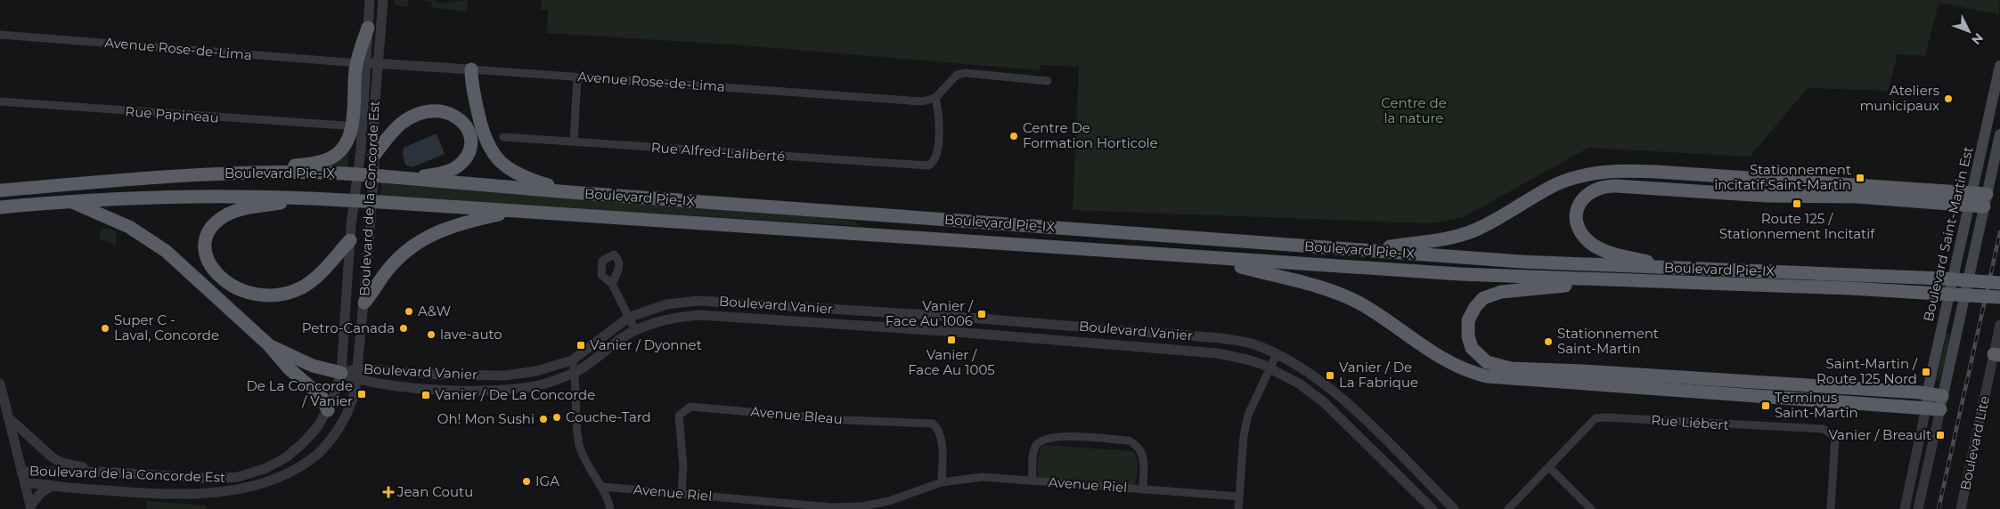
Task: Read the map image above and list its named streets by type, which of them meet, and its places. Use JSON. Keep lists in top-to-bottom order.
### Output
{
  "streets": {
    "highway": ["Boulevard Pie-IX"],
    "main road": ["Boulevard Saint-Martin Est"],
    "street": [
      "Avenue Rose-de-Lima",
      "Rue Papineau",
      "Rue Alfred-Laliberté",
      "Boulevard de la Concorde Est",
      "Boulevard Vanier",
      "Avenue Bleau",
      "Rue Liébert",
      "Boulevard Lite",
      "Avenue Riel"
    ]
  },
  "crossings": [
    ["Avenue Rose-de-Lima", "Rue Alfred-Laliberté"],
    ["Avenue Rose-de-Lima", "Boulevard de la Concorde Est"],
    ["Boulevard de la Concorde Est", "Boulevard Vanier"],
    ["Avenue Bleau", "Avenue Riel"]
  ],
  "parks": ["Centre de la nature"],
  "places": {
    "other": [
      "Ateliers municipaux",
      "Centre De Formation Horticole",
      "A&W",
      "Super C - Laval, Concorde",
      "Petro-Canada",
      "lave-auto",
      "Stationnement Saint-Martin",
      "Couche-Tard",
      "Oh! Mon Sushi",
      "IGA"
    ],
    "transit": [
      "Stationnement incitatif Saint-Martin",
      "Route 125 / Stationnement Incitatif",
      "Vanier / Face Au 1006",
      "Vanier / Face Au 1005",
      "Vanier / Dyonnet",
      "Saint-Martin / Route 125 Nord",
      "Vanier / De La Fabrique",
      "De La Concorde / Vanier",
      "Vanier / De La Concorde",
      "Terminus Saint-Martin",
      "Vanier / Breault"
    ],
    "health": ["Jean Coutu"]
  },
  "north": "bottom right"
}
